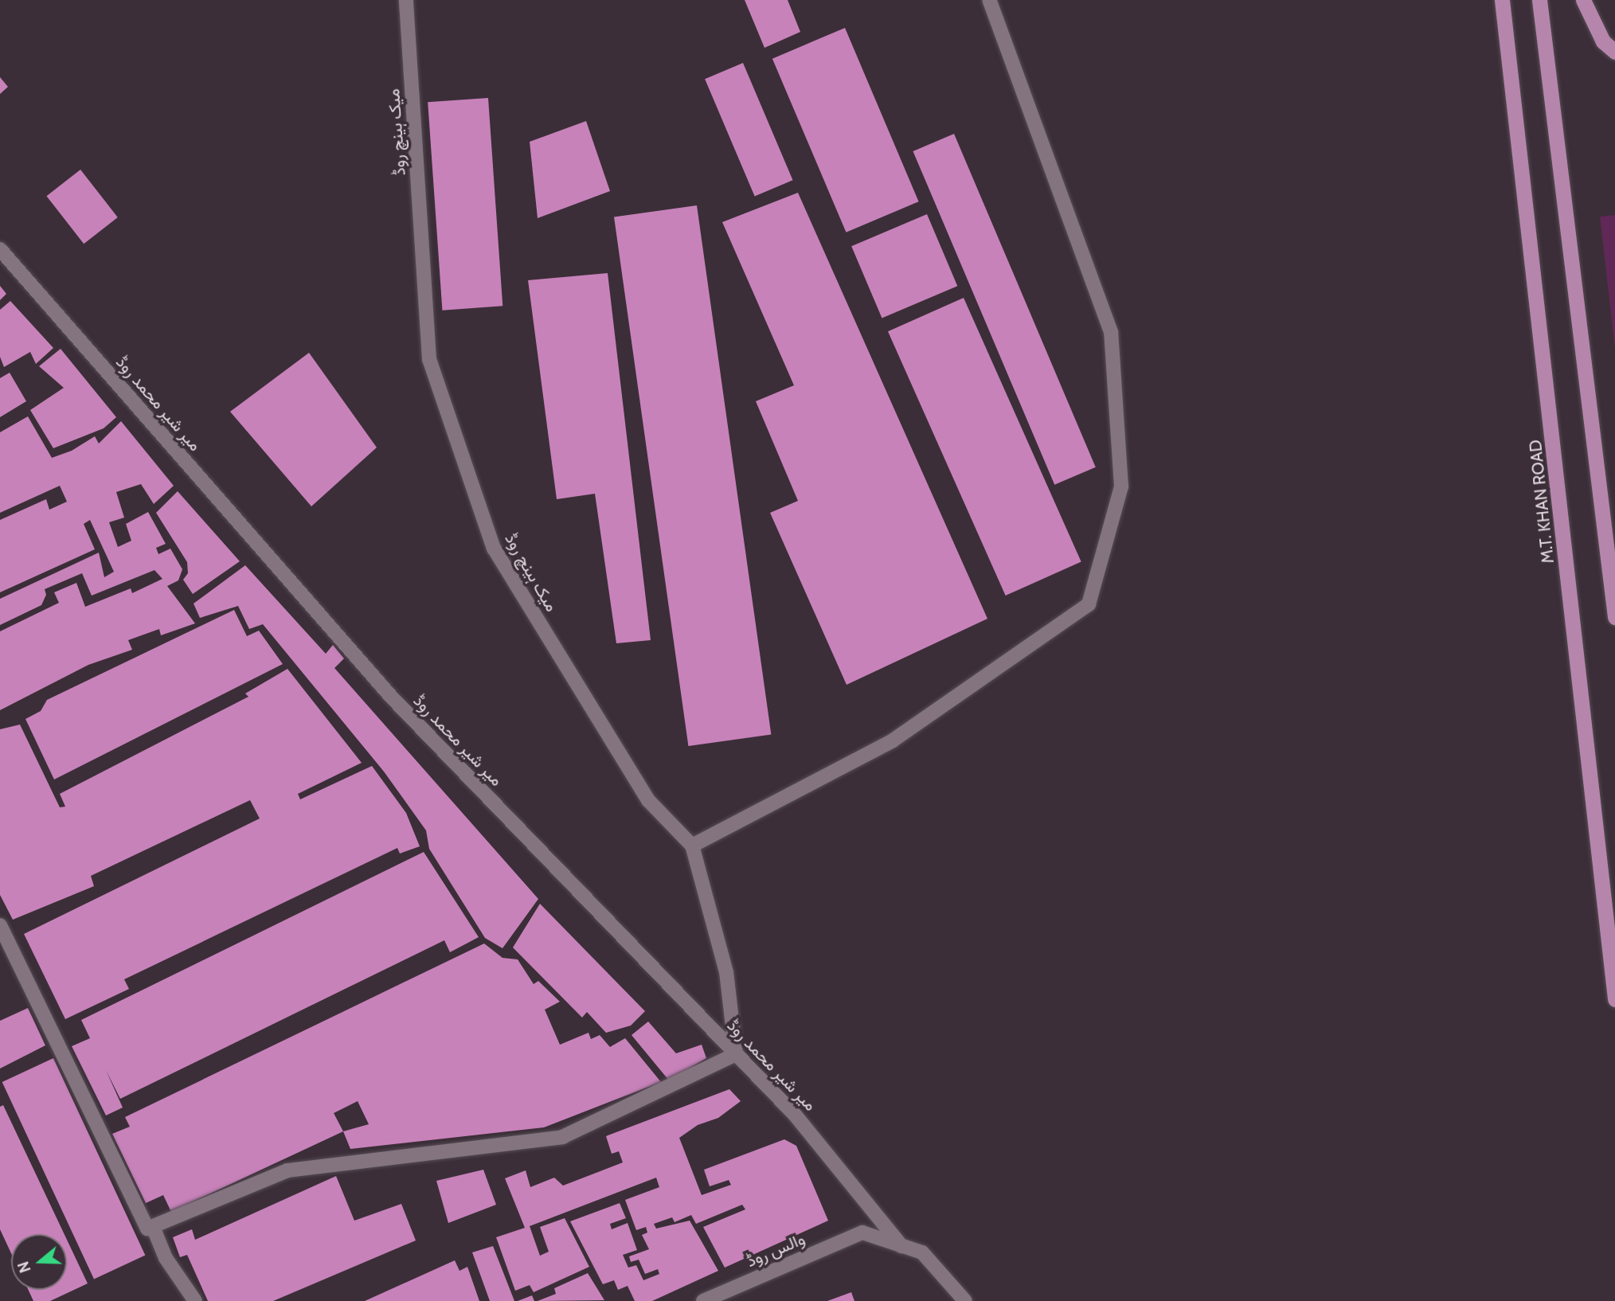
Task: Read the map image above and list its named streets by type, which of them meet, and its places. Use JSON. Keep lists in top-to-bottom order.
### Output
{
  "streets": {
    "highway": ["M.T. KHAN ROAD"],
    "street": ["میک ہینچ روڈ", "میر شیر محمد روڈ", "والس روڈ"]
  },
  "crossings": [
    ["میک ہینچ روڈ", "میر شیر محمد روڈ"],
    ["میر شیر محمد روڈ", "والس روڈ"]
  ],
  "north": "left"
}
